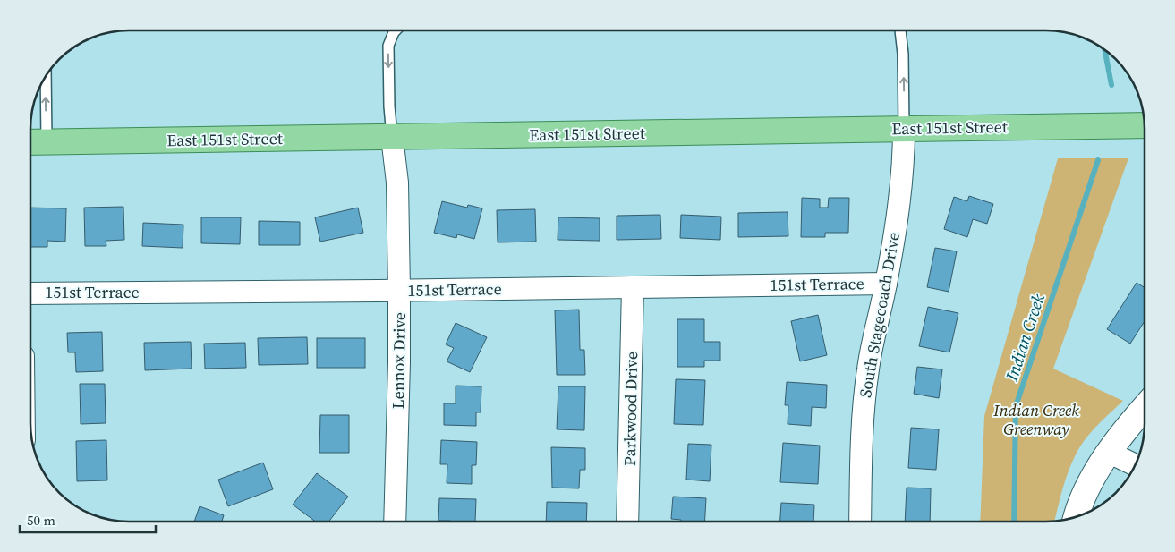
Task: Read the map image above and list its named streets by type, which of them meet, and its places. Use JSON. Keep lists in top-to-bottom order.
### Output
{
  "streets": {
    "main road": ["East 151st Street"],
    "street": [
      "151st Terrace",
      "South Stagecoach Drive",
      "Lennox Drive",
      "Parkwood Drive"
    ]
  },
  "crossings": [
    ["East 151st Street", "South Stagecoach Drive"],
    ["East 151st Street", "Lennox Drive"],
    ["151st Terrace", "South Stagecoach Drive"],
    ["151st Terrace", "Lennox Drive"],
    ["151st Terrace", "Parkwood Drive"]
  ],
  "water": ["Indian Creek"],
  "parks": ["Indian Creek Greenway"],
  "scale_bar": "50 m"
}
